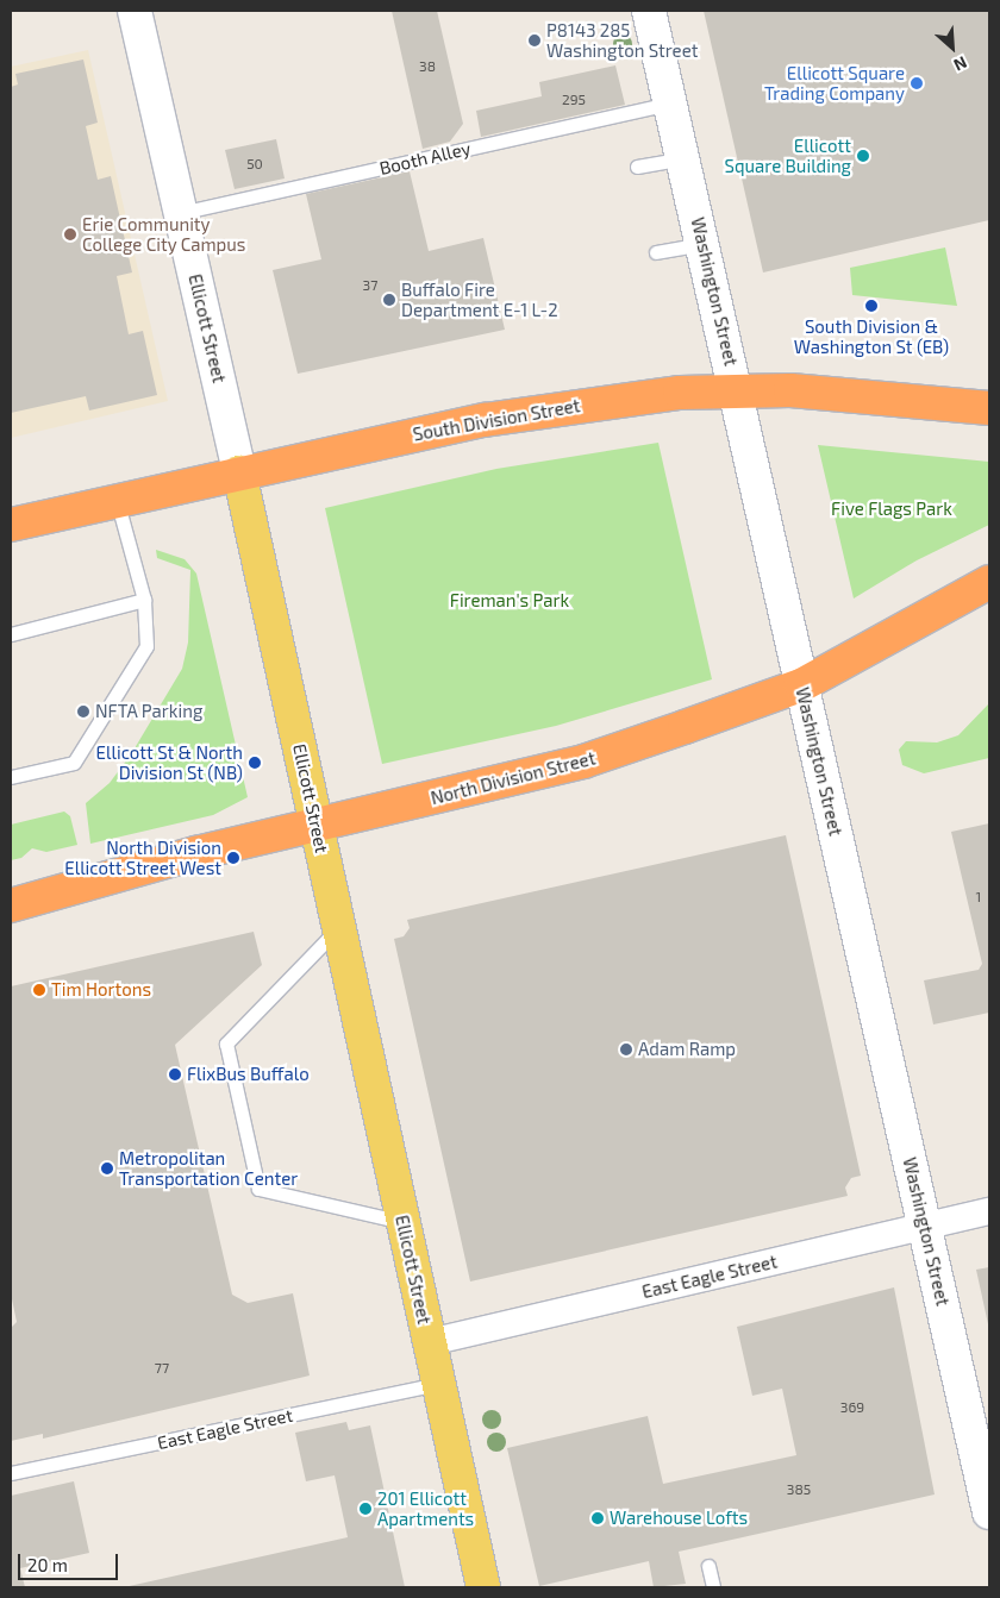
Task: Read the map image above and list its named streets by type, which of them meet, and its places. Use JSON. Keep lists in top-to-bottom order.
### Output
{
  "streets": {
    "highway": ["South Division Street", "North Division Street"],
    "main road": ["Ellicott Street"],
    "street": ["Washington Street", "East Eagle Street"],
    "lane": ["Booth Alley"]
  },
  "crossings": [
    ["Booth Alley", "Washington Street"],
    ["Booth Alley", "Ellicott Street"],
    ["Washington Street", "South Division Street"],
    ["Washington Street", "North Division Street"],
    ["Washington Street", "East Eagle Street"],
    ["Ellicott Street", "South Division Street"],
    ["Ellicott Street", "North Division Street"],
    ["Ellicott Street", "East Eagle Street"]
  ],
  "parks": ["Five Flags Park", "Fireman's Park"],
  "places": [
    "P8143 285 Washington Street",
    "Ellicott Square Trading Company",
    "Ellicott Square Building",
    "Erie Community College City Campus",
    "Buffalo Fire Department E-1 L-2",
    "South Division & Washington St (EB)",
    "NFTA Parking",
    "Ellicott St & North Division St (NB)",
    "North Division Ellicott Street West",
    "Tim Hortons",
    "Adam Ramp",
    "FlixBus Buffalo",
    "Metropolitan Transportation Center",
    "201 Ellicott Apartments",
    "Warehouse Lofts"
  ],
  "house_numbers": [
    "38",
    "295",
    "50",
    "37",
    "1",
    "77",
    "369",
    "385"
  ],
  "scale_bar": "20 m",
  "north": "bottom right"
}
